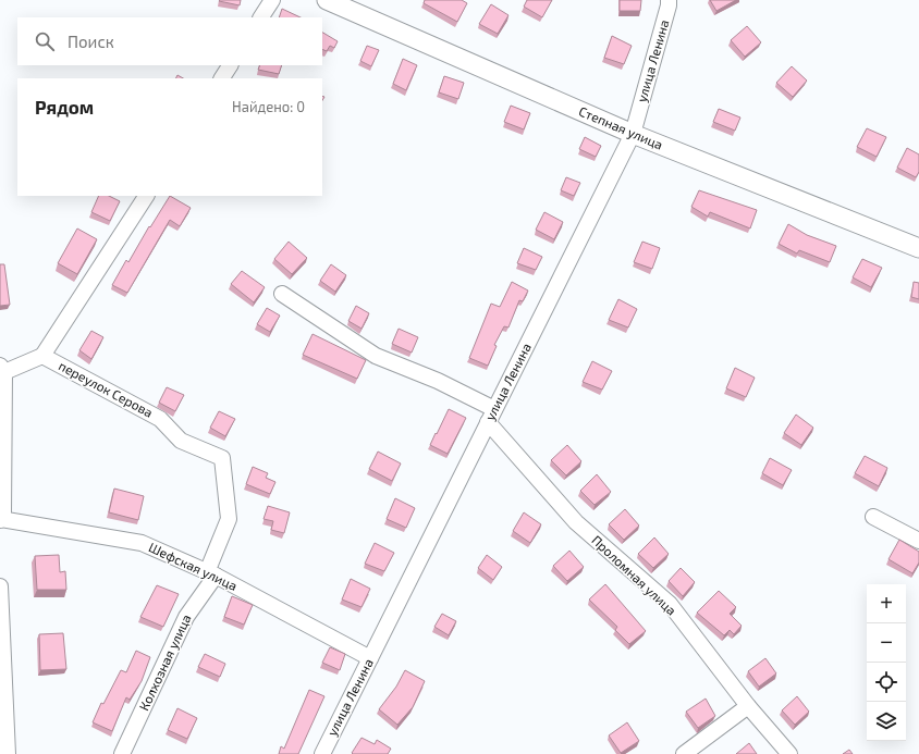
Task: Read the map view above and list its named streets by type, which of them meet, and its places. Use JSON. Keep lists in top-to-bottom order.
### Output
{
  "streets": {
    "main road": ["Степная улица"],
    "street": [
      "улица Ленина",
      "переулок Серова",
      "Шефская улица",
      "Проломная улица",
      "Колхозная улица"
    ]
  },
  "crossings": [
    ["улица Ленина", "Степная улица"],
    ["улица Ленина", "Шефская улица"],
    ["улица Ленина", "Проломная улица"],
    ["переулок Серова", "Шефская улица"],
    ["переулок Серова", "Колхозная улица"],
    ["Шефская улица", "Колхозная улица"]
  ],
  "page": {
    "search": "Поиск",
    "heading": ["Рядом", "Найдено: 0"],
    "map_buttons": ["+", "−"]
  }
}
